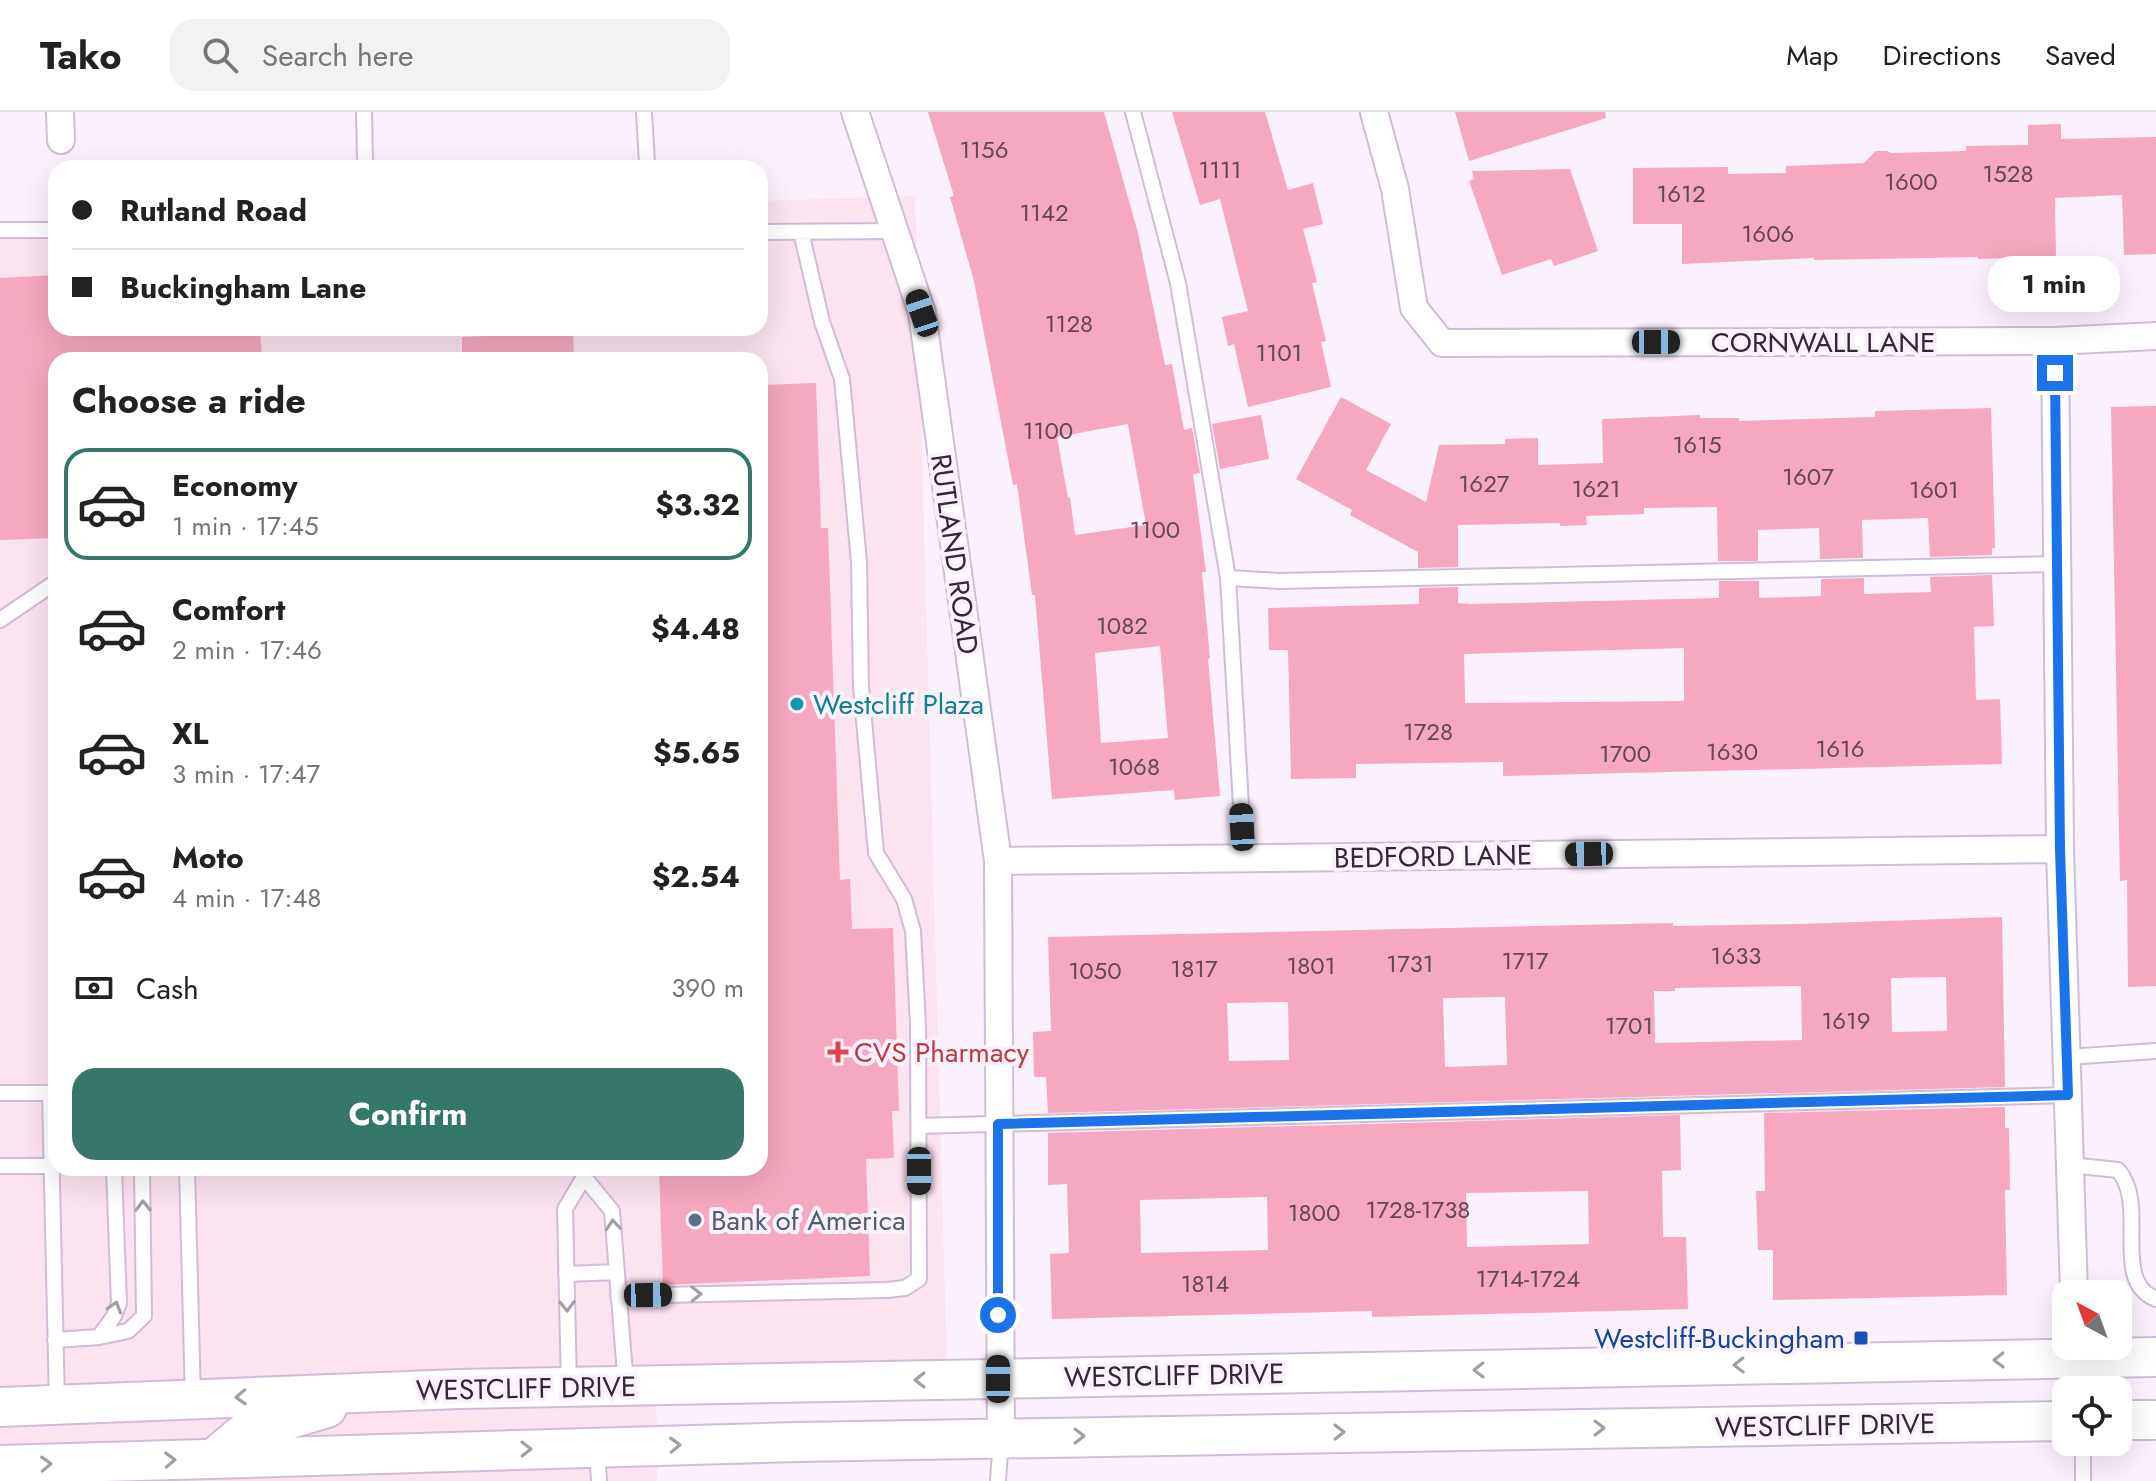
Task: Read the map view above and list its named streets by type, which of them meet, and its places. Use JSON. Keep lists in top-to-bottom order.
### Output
{
  "streets": {
    "street": [
      "CORNWALL LANE",
      "RUTLAND ROAD",
      "BEDFORD LANE",
      "WESTCLIFF DRIVE"
    ]
  },
  "crossings": [
    ["RUTLAND ROAD", "BEDFORD LANE"],
    ["RUTLAND ROAD", "WESTCLIFF DRIVE"]
  ],
  "places": {
    "other": ["Westcliff Plaza", "Bank of America"],
    "health": ["CVS Pharmacy"],
    "transit": ["Westcliff-Buckingham"]
  },
  "house_numbers": [
    "1156",
    "1111",
    "1528",
    "1600",
    "1612",
    "1142",
    "1606",
    "1128",
    "1101",
    "1100",
    "1615",
    "1607",
    "1627",
    "1621",
    "1601",
    "1100",
    "1082",
    "1728",
    "1616",
    "1630",
    "1700",
    "1068",
    "1633",
    "1717",
    "1731",
    "1801",
    "1817",
    "1050",
    "1619",
    "1701",
    "1728-1738",
    "1800",
    "1714-1724",
    "1814"
  ],
  "north": "top left",
  "page": {
    "header": "Tako",
    "search": "Search here",
    "nav": ["Map", "Directions", "Saved"],
    "banner": ["Rutland Road", "Buckingham Lane"],
    "bubble": "1 min",
    "heading": "Choose a ride",
    "list": [
      {
        "name": "Economy",
        "note": "1 min · 17:45",
        "value": "$3.32"
      },
      {
        "name": "Comfort",
        "note": "2 min · 17:46",
        "value": "$4.48"
      },
      {
        "name": "XL",
        "note": "3 min · 17:47",
        "value": "$5.65"
      },
      {
        "name": "Moto",
        "note": "4 min · 17:48",
        "value": "$2.54"
      }
    ],
    "pay": ["Cash", "390 m"],
    "buttons": "Confirm"
  }
}
